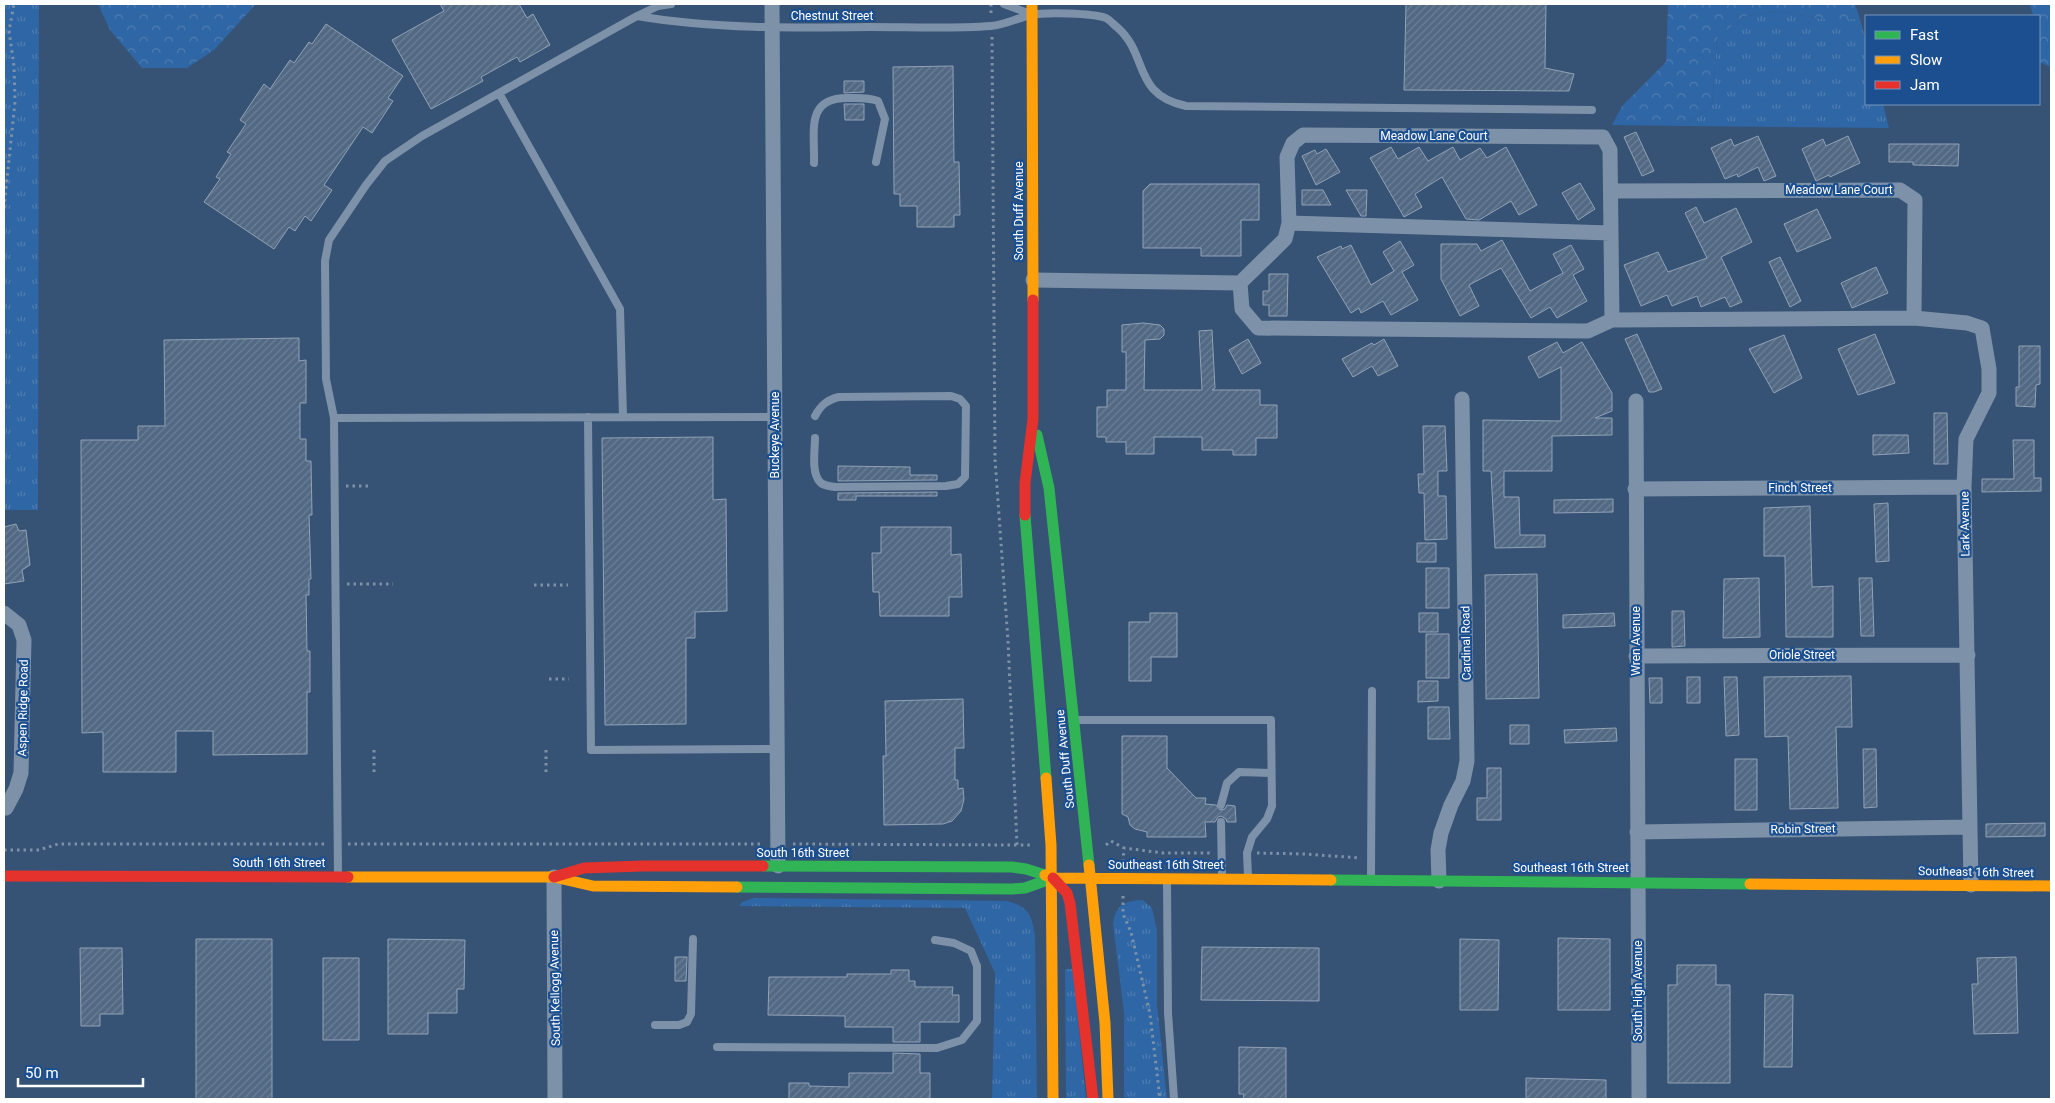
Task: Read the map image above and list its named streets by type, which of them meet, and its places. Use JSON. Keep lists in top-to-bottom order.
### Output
{
  "streets": {
    "main road": ["South Duff Avenue", "South 16th Street", "Southeast 16th Street"],
    "street": [
      "Meadow Lane Court",
      "Buckeye Avenue",
      "Finch Street",
      "Lark Avenue",
      "Wren Avenue",
      "Cardinal Road",
      "Oriole Street",
      "Aspen Ridge Road",
      "Robin Street",
      "South Kellogg Avenue",
      "South High Avenue"
    ],
    "lane": ["Chestnut Street"]
  },
  "crossings": [
    ["Chestnut Street", "South Duff Avenue"],
    ["Chestnut Street", "Buckeye Avenue"],
    ["Meadow Lane Court", "Lark Avenue"],
    ["South Duff Avenue", "South 16th Street"],
    ["South Duff Avenue", "Southeast 16th Street"],
    ["Buckeye Avenue", "South 16th Street"],
    ["Finch Street", "Lark Avenue"],
    ["Finch Street", "Wren Avenue"],
    ["Lark Avenue", "Oriole Street"],
    ["Lark Avenue", "Robin Street"],
    ["Lark Avenue", "Southeast 16th Street"],
    ["Wren Avenue", "Oriole Street"],
    ["Wren Avenue", "Robin Street"],
    ["Wren Avenue", "Southeast 16th Street"],
    ["Wren Avenue", "South High Avenue"],
    ["Cardinal Road", "Southeast 16th Street"],
    ["South 16th Street", "Southeast 16th Street"],
    ["South 16th Street", "South Kellogg Avenue"],
    ["Southeast 16th Street", "South High Avenue"]
  ],
  "legend": ["Fast", "Slow", "Jam"],
  "scale_bar": "50 m"
}
